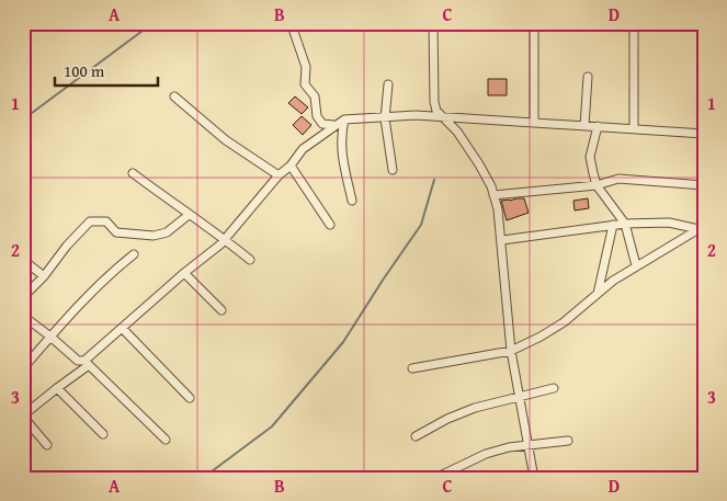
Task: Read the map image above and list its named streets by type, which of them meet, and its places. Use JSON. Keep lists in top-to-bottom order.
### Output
{
  "scale_bar": "100 m",
  "grid": {
    "columns": [
      "A",
      "B",
      "C",
      "D"
    ],
    "rows": ["1", "2", "3"]
  }
}
